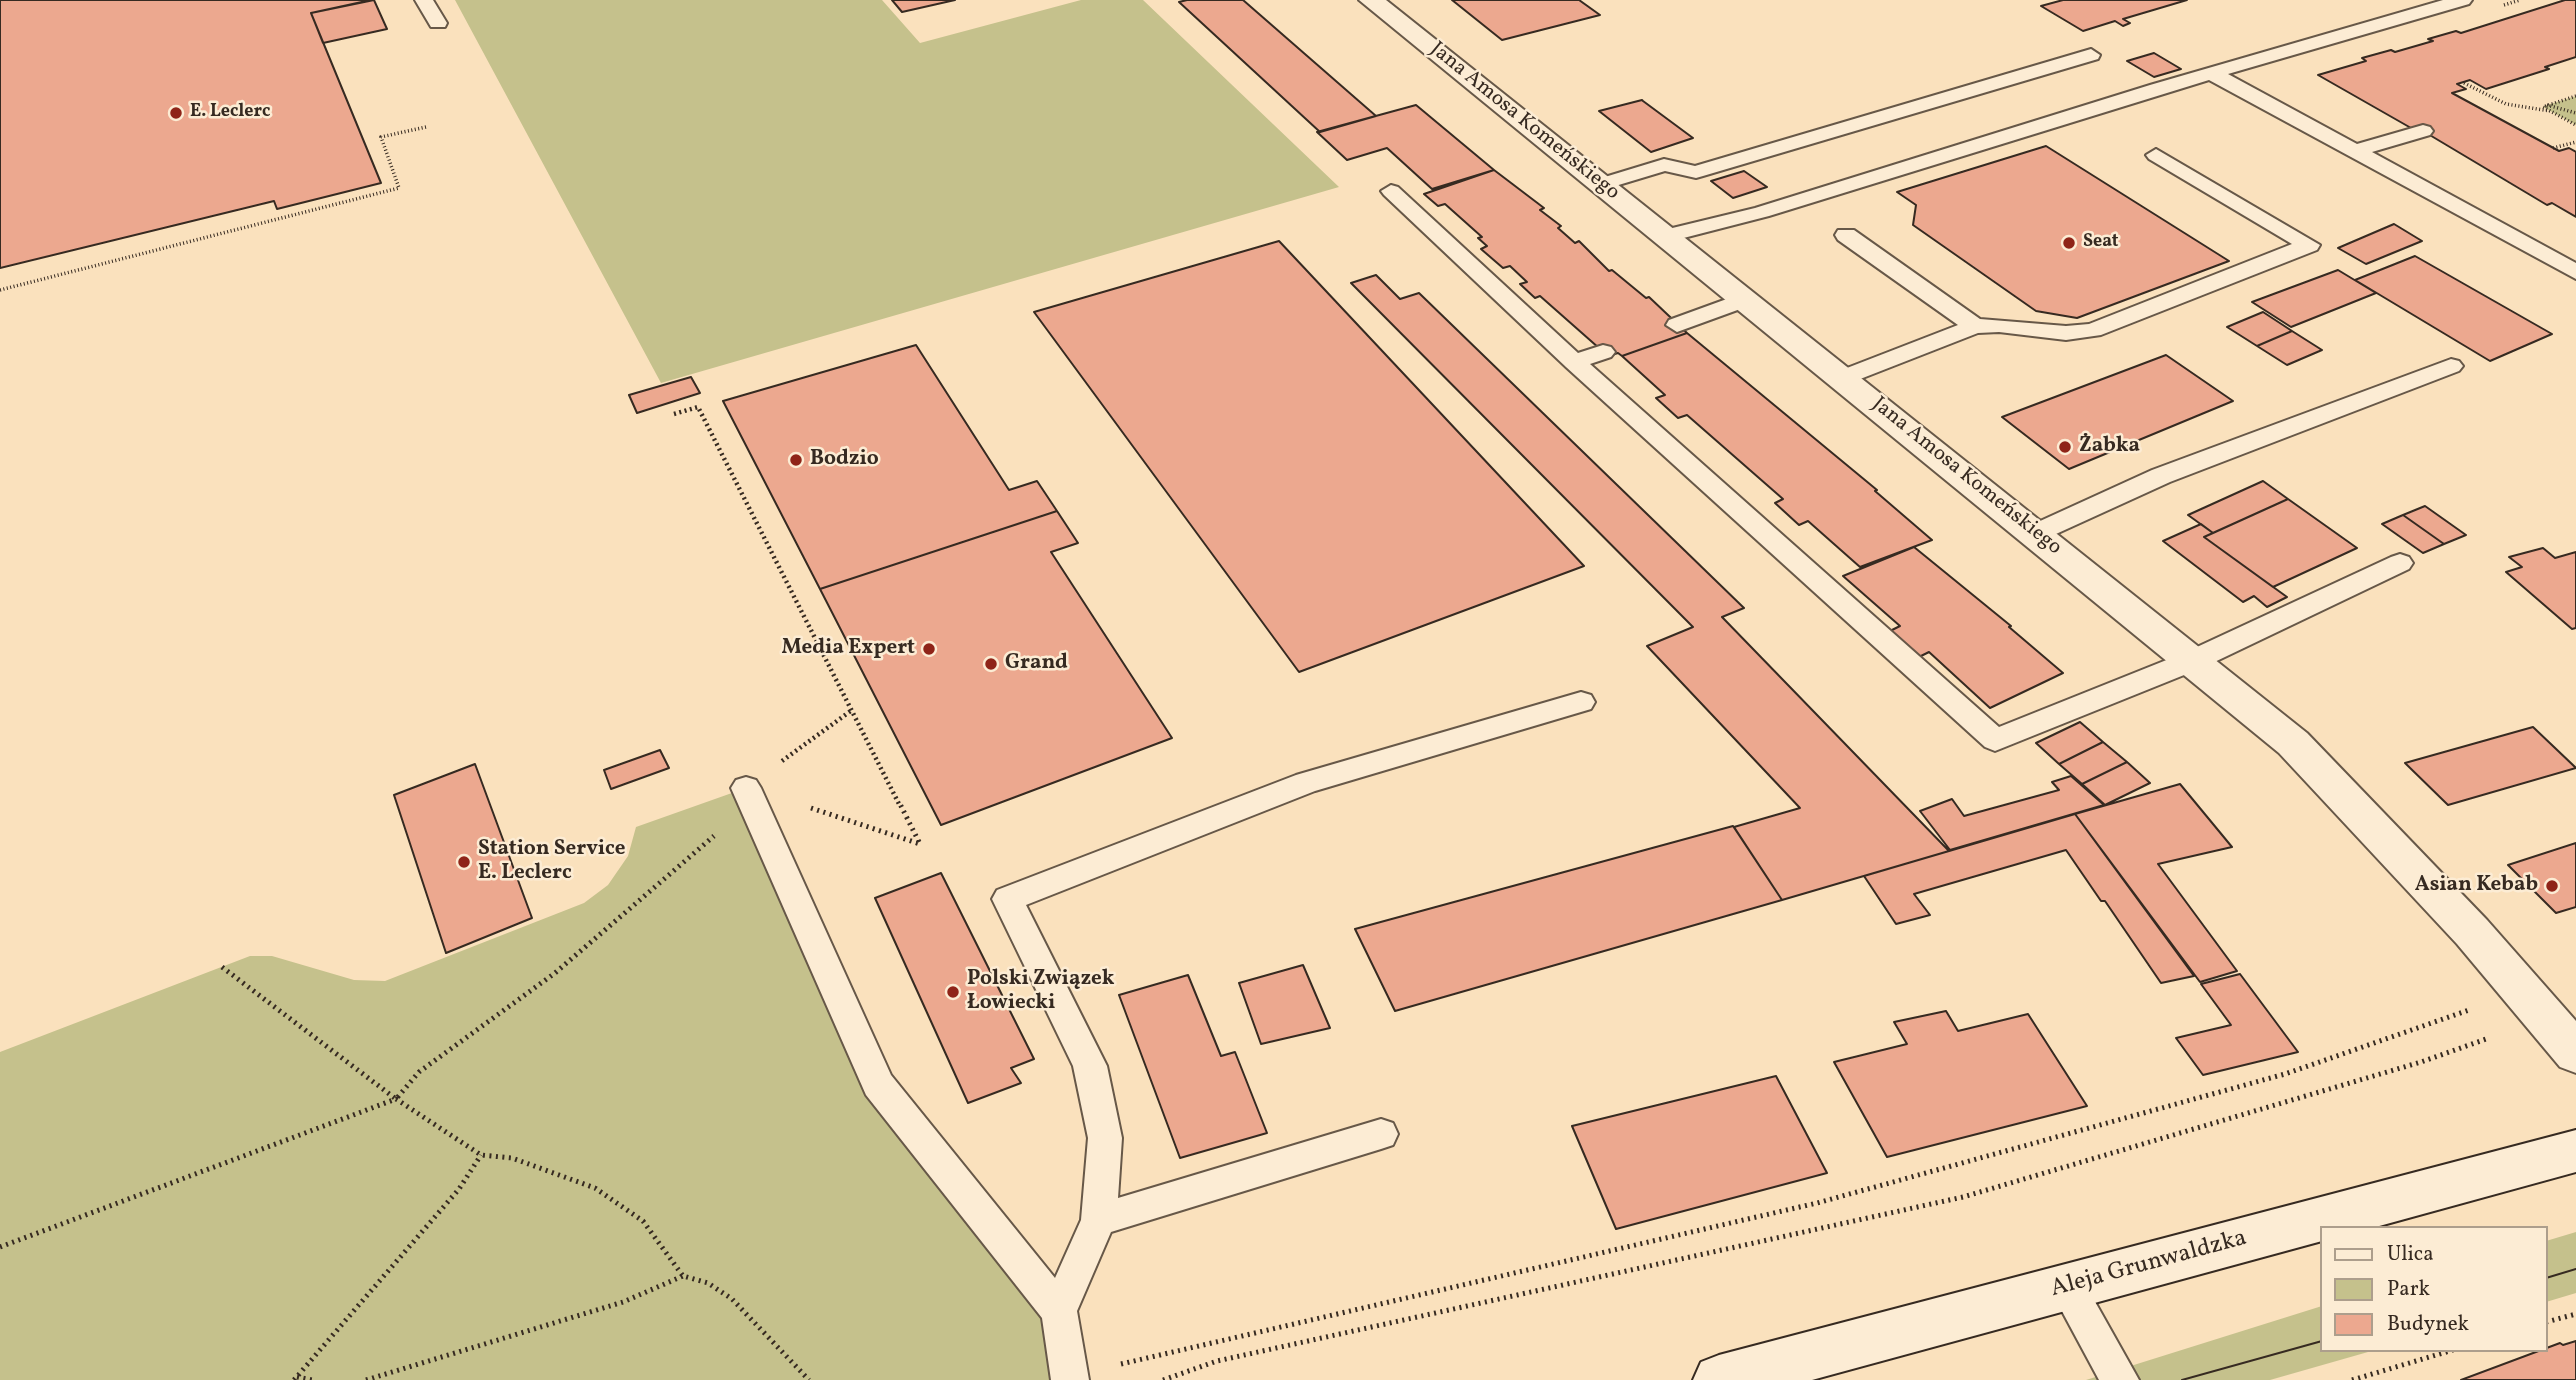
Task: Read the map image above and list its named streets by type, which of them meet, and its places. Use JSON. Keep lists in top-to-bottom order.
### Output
{
  "streets": {
    "street": ["Jana Amosa Komeńskiego", "Aleja Grunwaldzka"]
  },
  "places": [
    "E. Leclerc",
    "Seat",
    "Żabka",
    "Bodzio",
    "Media Expert",
    "Grand",
    "Station Service E. Leclerc",
    "Asian Kebab",
    "Polski Związek Łowiecki"
  ],
  "legend": ["Ulica", "Park", "Budynek"]
}
